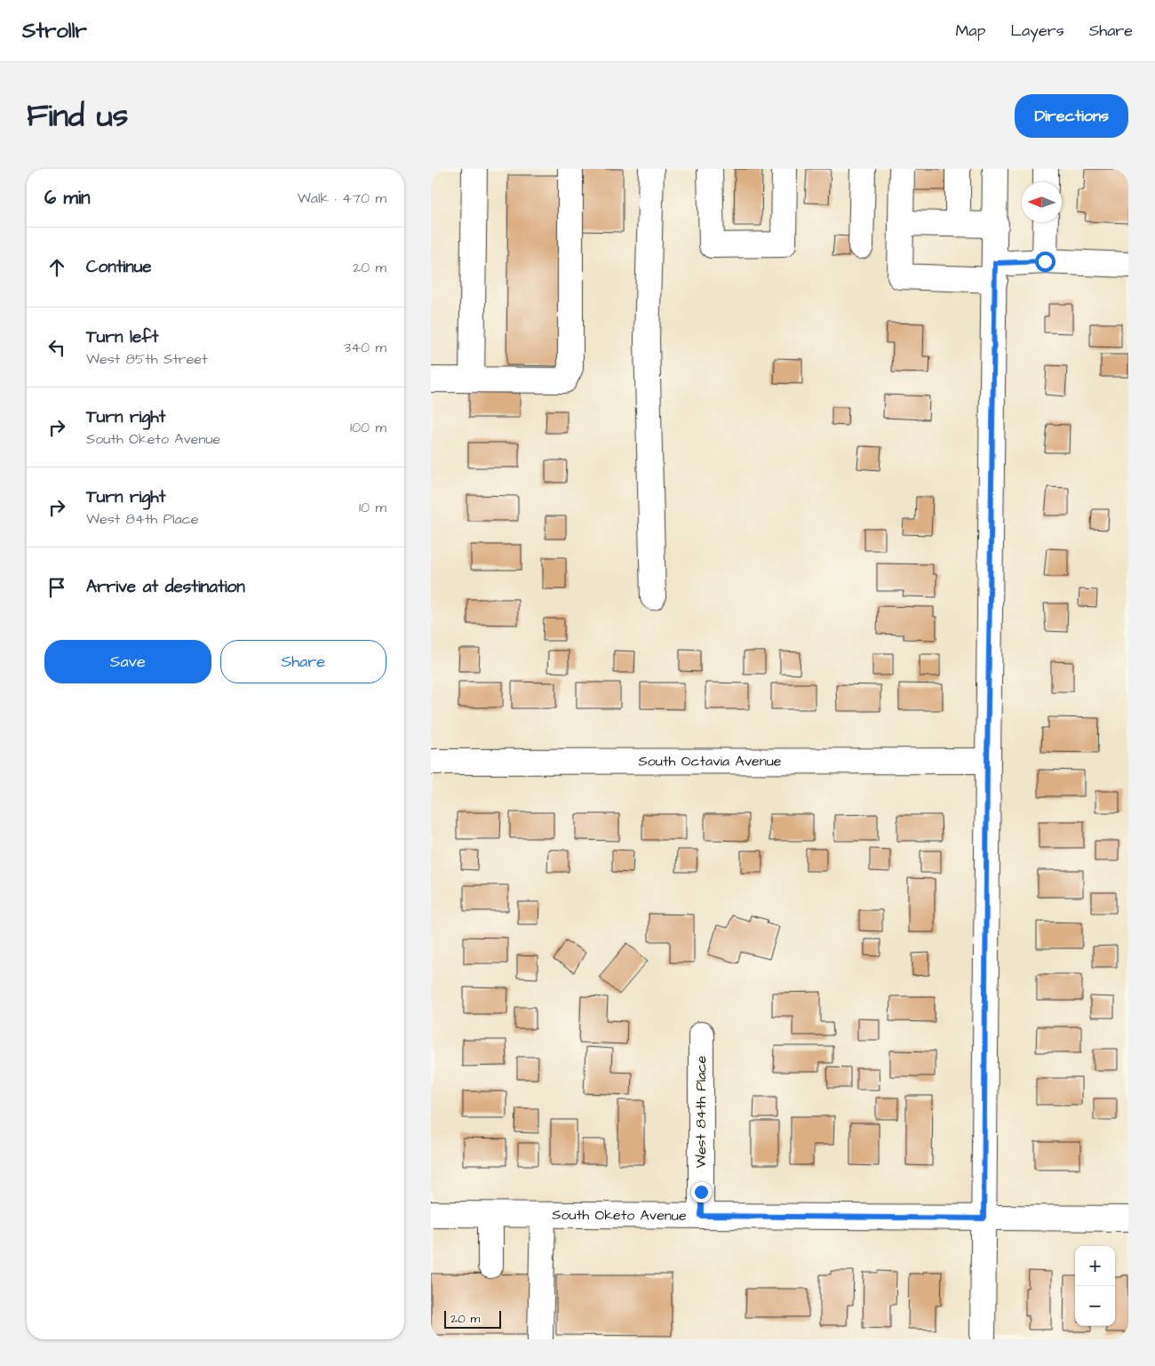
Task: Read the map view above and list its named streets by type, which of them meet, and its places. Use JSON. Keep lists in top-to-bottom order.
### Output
{
  "streets": {
    "street": ["South Octavia Avenue", "West 84th Place", "South Oketo Avenue"]
  },
  "crossings": [
    ["West 84th Place", "South Oketo Avenue"]
  ],
  "scale_bar": "20 m",
  "north": "left",
  "page": {
    "header": "Strollr",
    "nav": ["Map", "Layers", "Share"],
    "title": "Find us",
    "buttons": [
      "Directions",
      ["Save", "Share"]
    ],
    "heading": ["6 min", "Walk · 470 m"],
    "list": [
      ["Continue", "20 m"],
      ["Turn left", "West 85th Street", "340 m"],
      ["Turn right", "South Oketo Avenue", "100 m"],
      ["Turn right", "West 84th Place", "10 m"],
      "Arrive at destination"
    ],
    "map_buttons": ["+", "−"],
    "scale": "20 m"
  }
}
